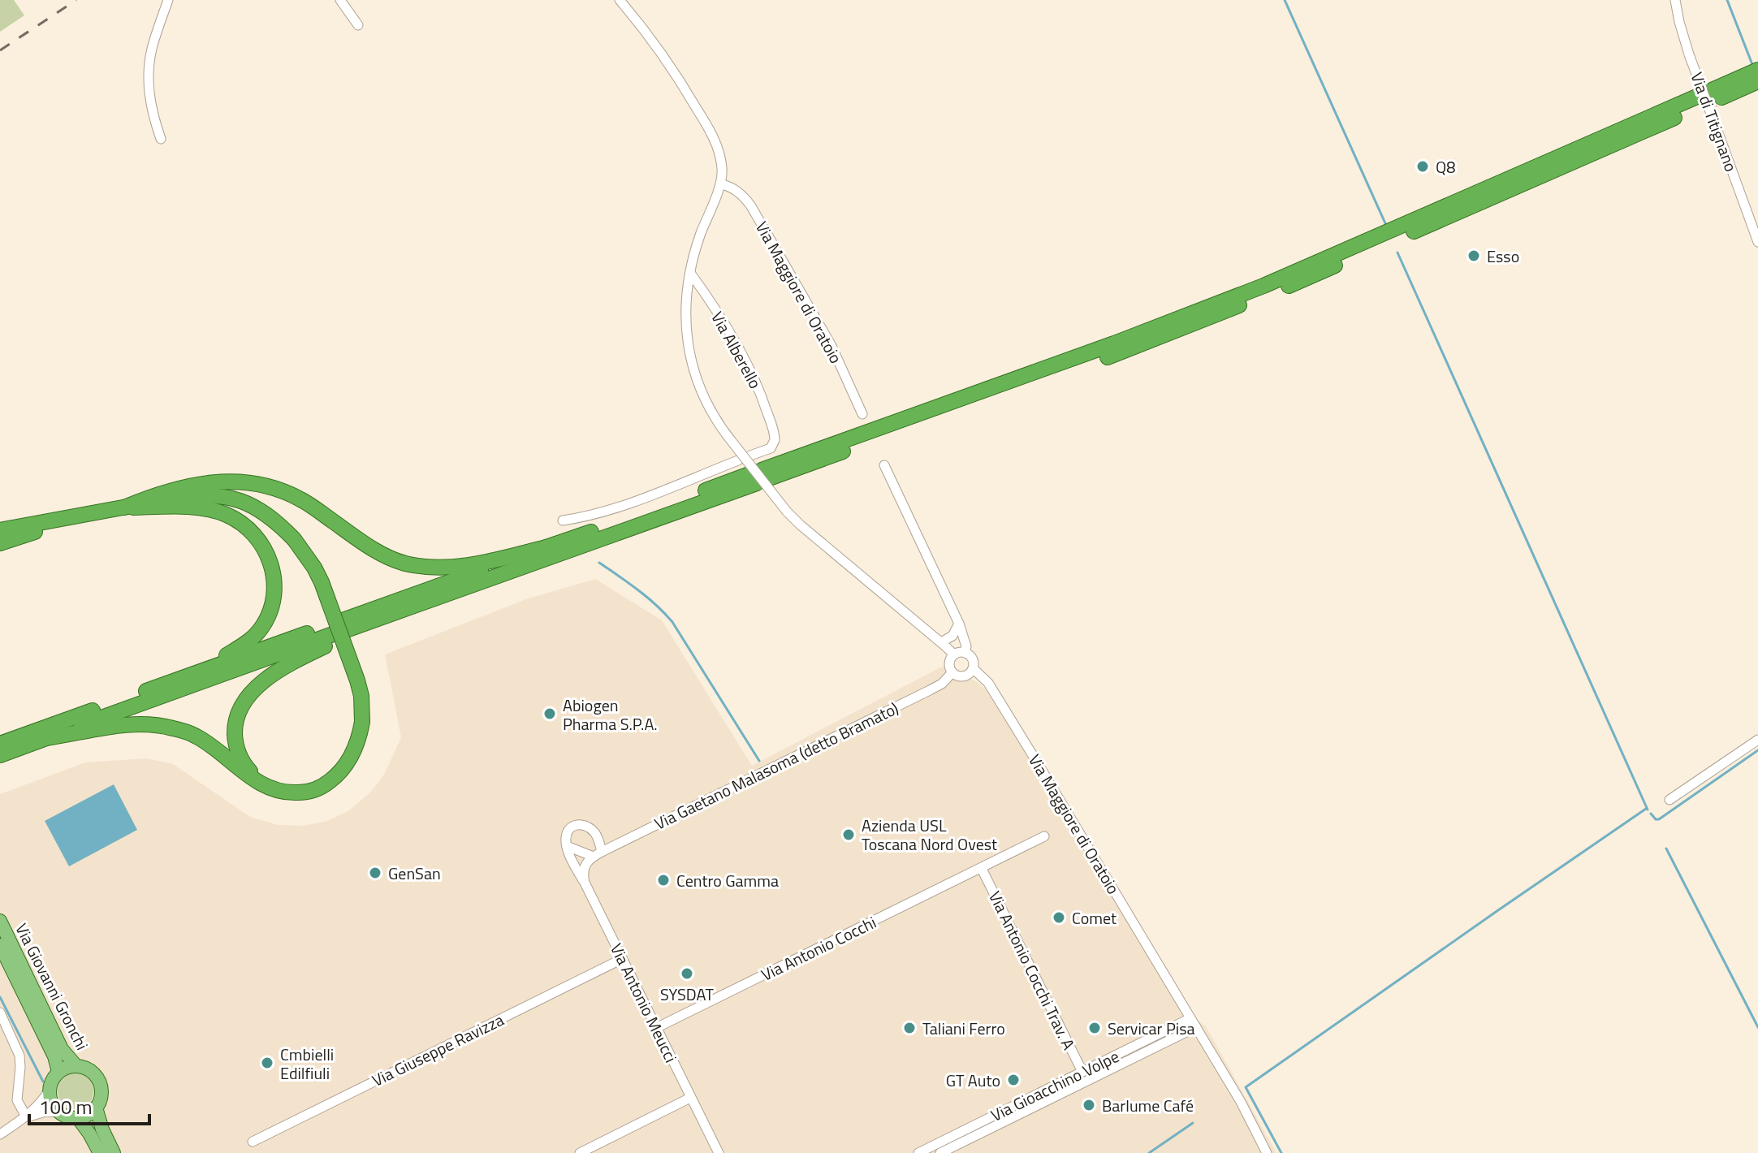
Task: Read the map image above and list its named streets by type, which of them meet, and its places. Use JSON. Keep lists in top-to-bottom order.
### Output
{
  "streets": {
    "main road": ["Via Giovanni Gronchi"],
    "street": [
      "Via di Titignano",
      "Via Maggiore di Oratoio",
      "Via Alberello",
      "Via Gaetano Malasoma (detto Bramato)",
      "Via Antonio Cocchi",
      "Via Antonio Cocchi Trav. A",
      "Via Antonio Meucci",
      "Via Giuseppe Ravizza",
      "Via Gioacchino Volpe"
    ]
  },
  "crossings": [
    ["Via Maggiore di Oratoio", "Via Gaetano Malasoma (detto Bramato)"],
    ["Via Maggiore di Oratoio", "Via Gioacchino Volpe"],
    ["Via Antonio Cocchi", "Via Antonio Cocchi Trav. A"],
    ["Via Antonio Cocchi", "Via Antonio Meucci"],
    ["Via Antonio Cocchi Trav. A", "Via Gioacchino Volpe"],
    ["Via Antonio Meucci", "Via Giuseppe Ravizza"]
  ],
  "places": [
    "Q8",
    "Esso",
    "Abiogen Pharma S.P.A.",
    "Azienda USL Toscana Nord Ovest",
    "GenSan",
    "Centro Gamma",
    "Comet",
    "SYSDAT",
    "Taliani Ferro",
    "Servicar Pisa",
    "Cmbielli Edilfiuli",
    "GT Auto",
    "Barlume Café"
  ],
  "scale_bar": "100 m"
}
